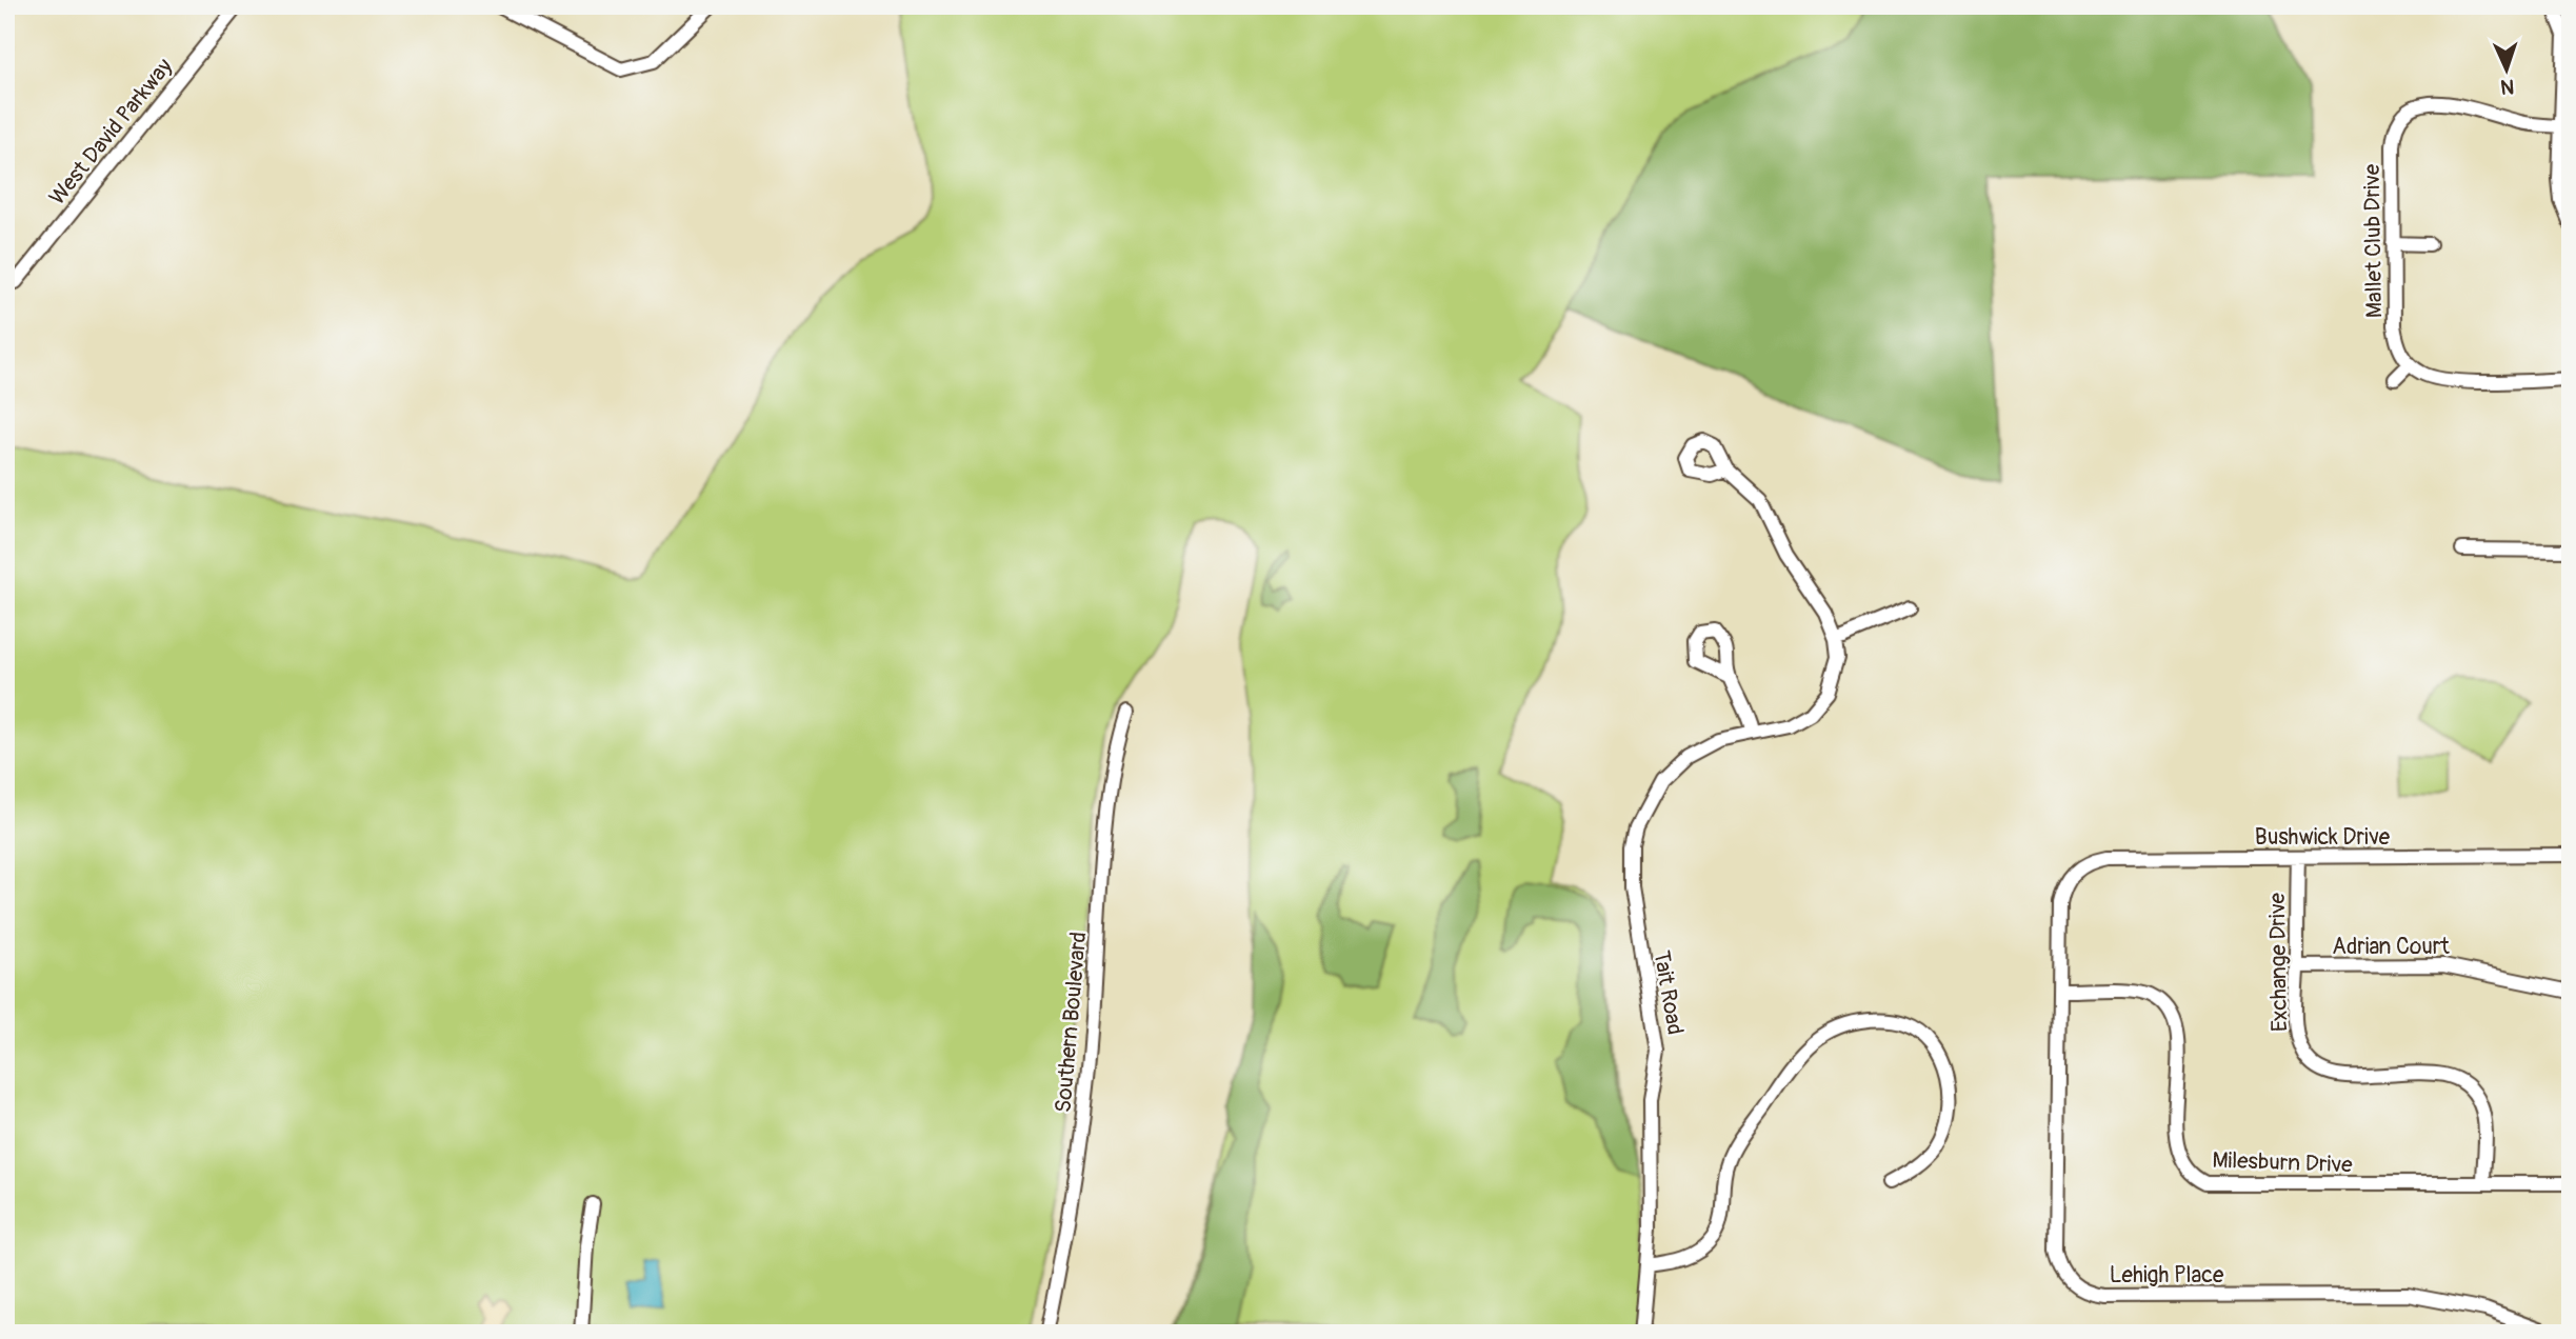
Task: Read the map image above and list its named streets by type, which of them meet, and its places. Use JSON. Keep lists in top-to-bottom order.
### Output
{
  "streets": {
    "street": [
      "West David Parkway",
      "Mallet Club Drive",
      "Bushwick Drive",
      "Adrian Court",
      "Exchange Drive",
      "Tait Road",
      "Southern Boulevard",
      "Milesburn Drive",
      "Lehigh Place"
    ]
  },
  "crossings": [
    ["Bushwick Drive", "Exchange Drive"],
    ["Bushwick Drive", "Lehigh Place"],
    ["Adrian Court", "Exchange Drive"],
    ["Exchange Drive", "Milesburn Drive"],
    ["Milesburn Drive", "Lehigh Place"]
  ],
  "north": "bottom"
}
